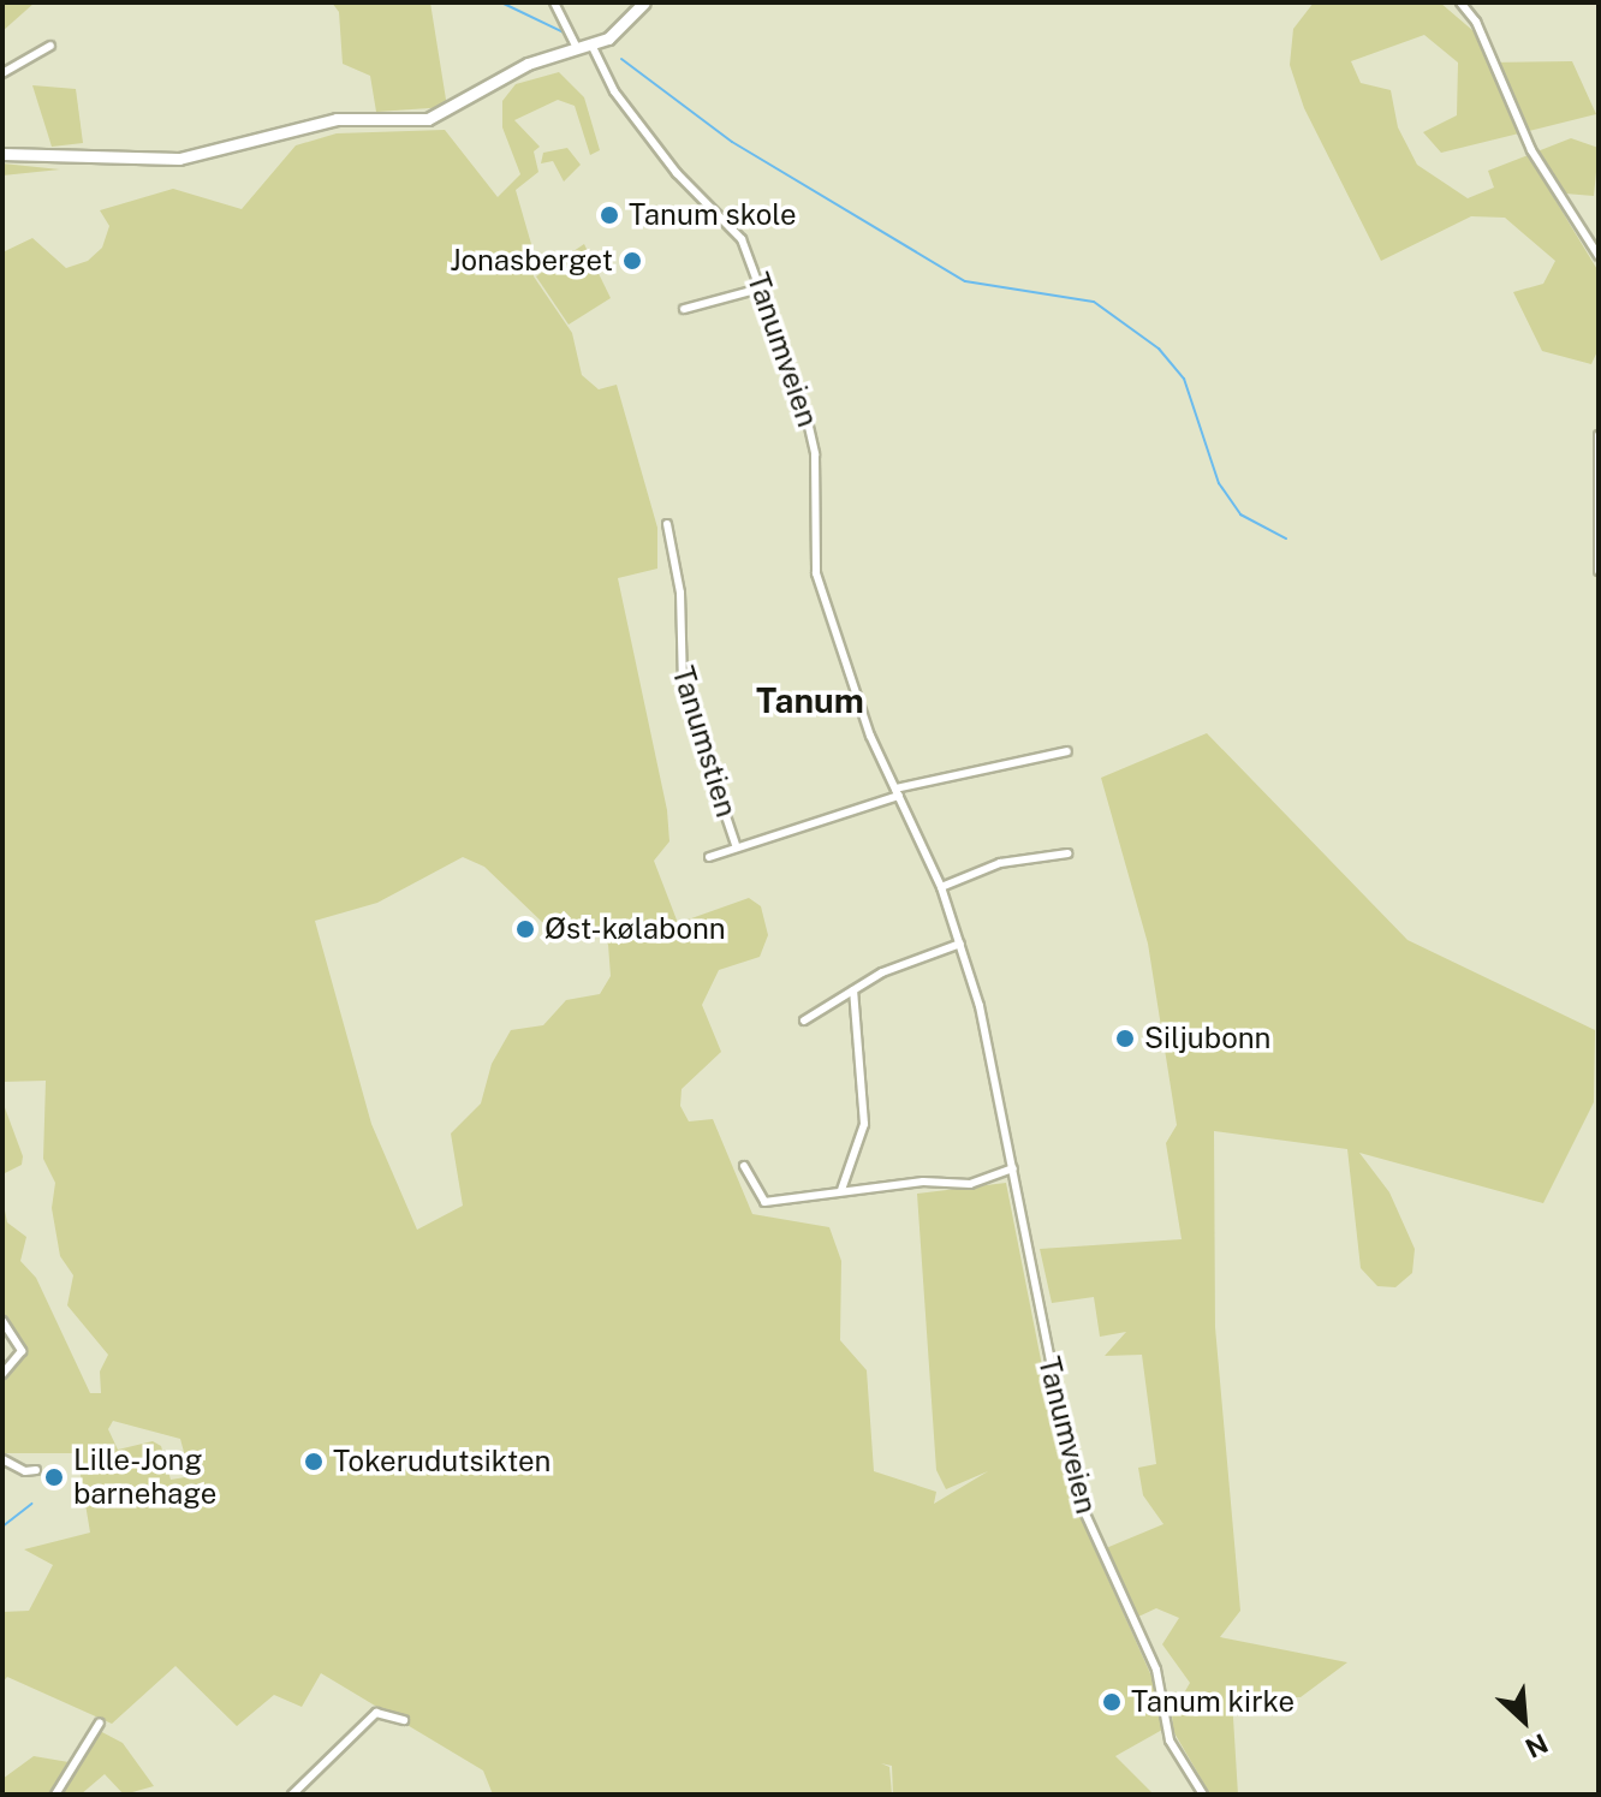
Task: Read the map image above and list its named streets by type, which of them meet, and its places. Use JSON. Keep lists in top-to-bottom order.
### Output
{
  "streets": {
    "street": ["Tanumveien", "Tanumstien"]
  },
  "crossings": [
    ["Tanumveien", "Tanumstien"]
  ],
  "districts": ["Tanum"],
  "places": [
    "Tanum skole",
    "Jonasberget",
    "Øst-kølabonn",
    "Siljubonn",
    "Tokerudutsikten",
    "Lille-Jong barnehage",
    "Tanum kirke"
  ],
  "north": "bottom right"
}
